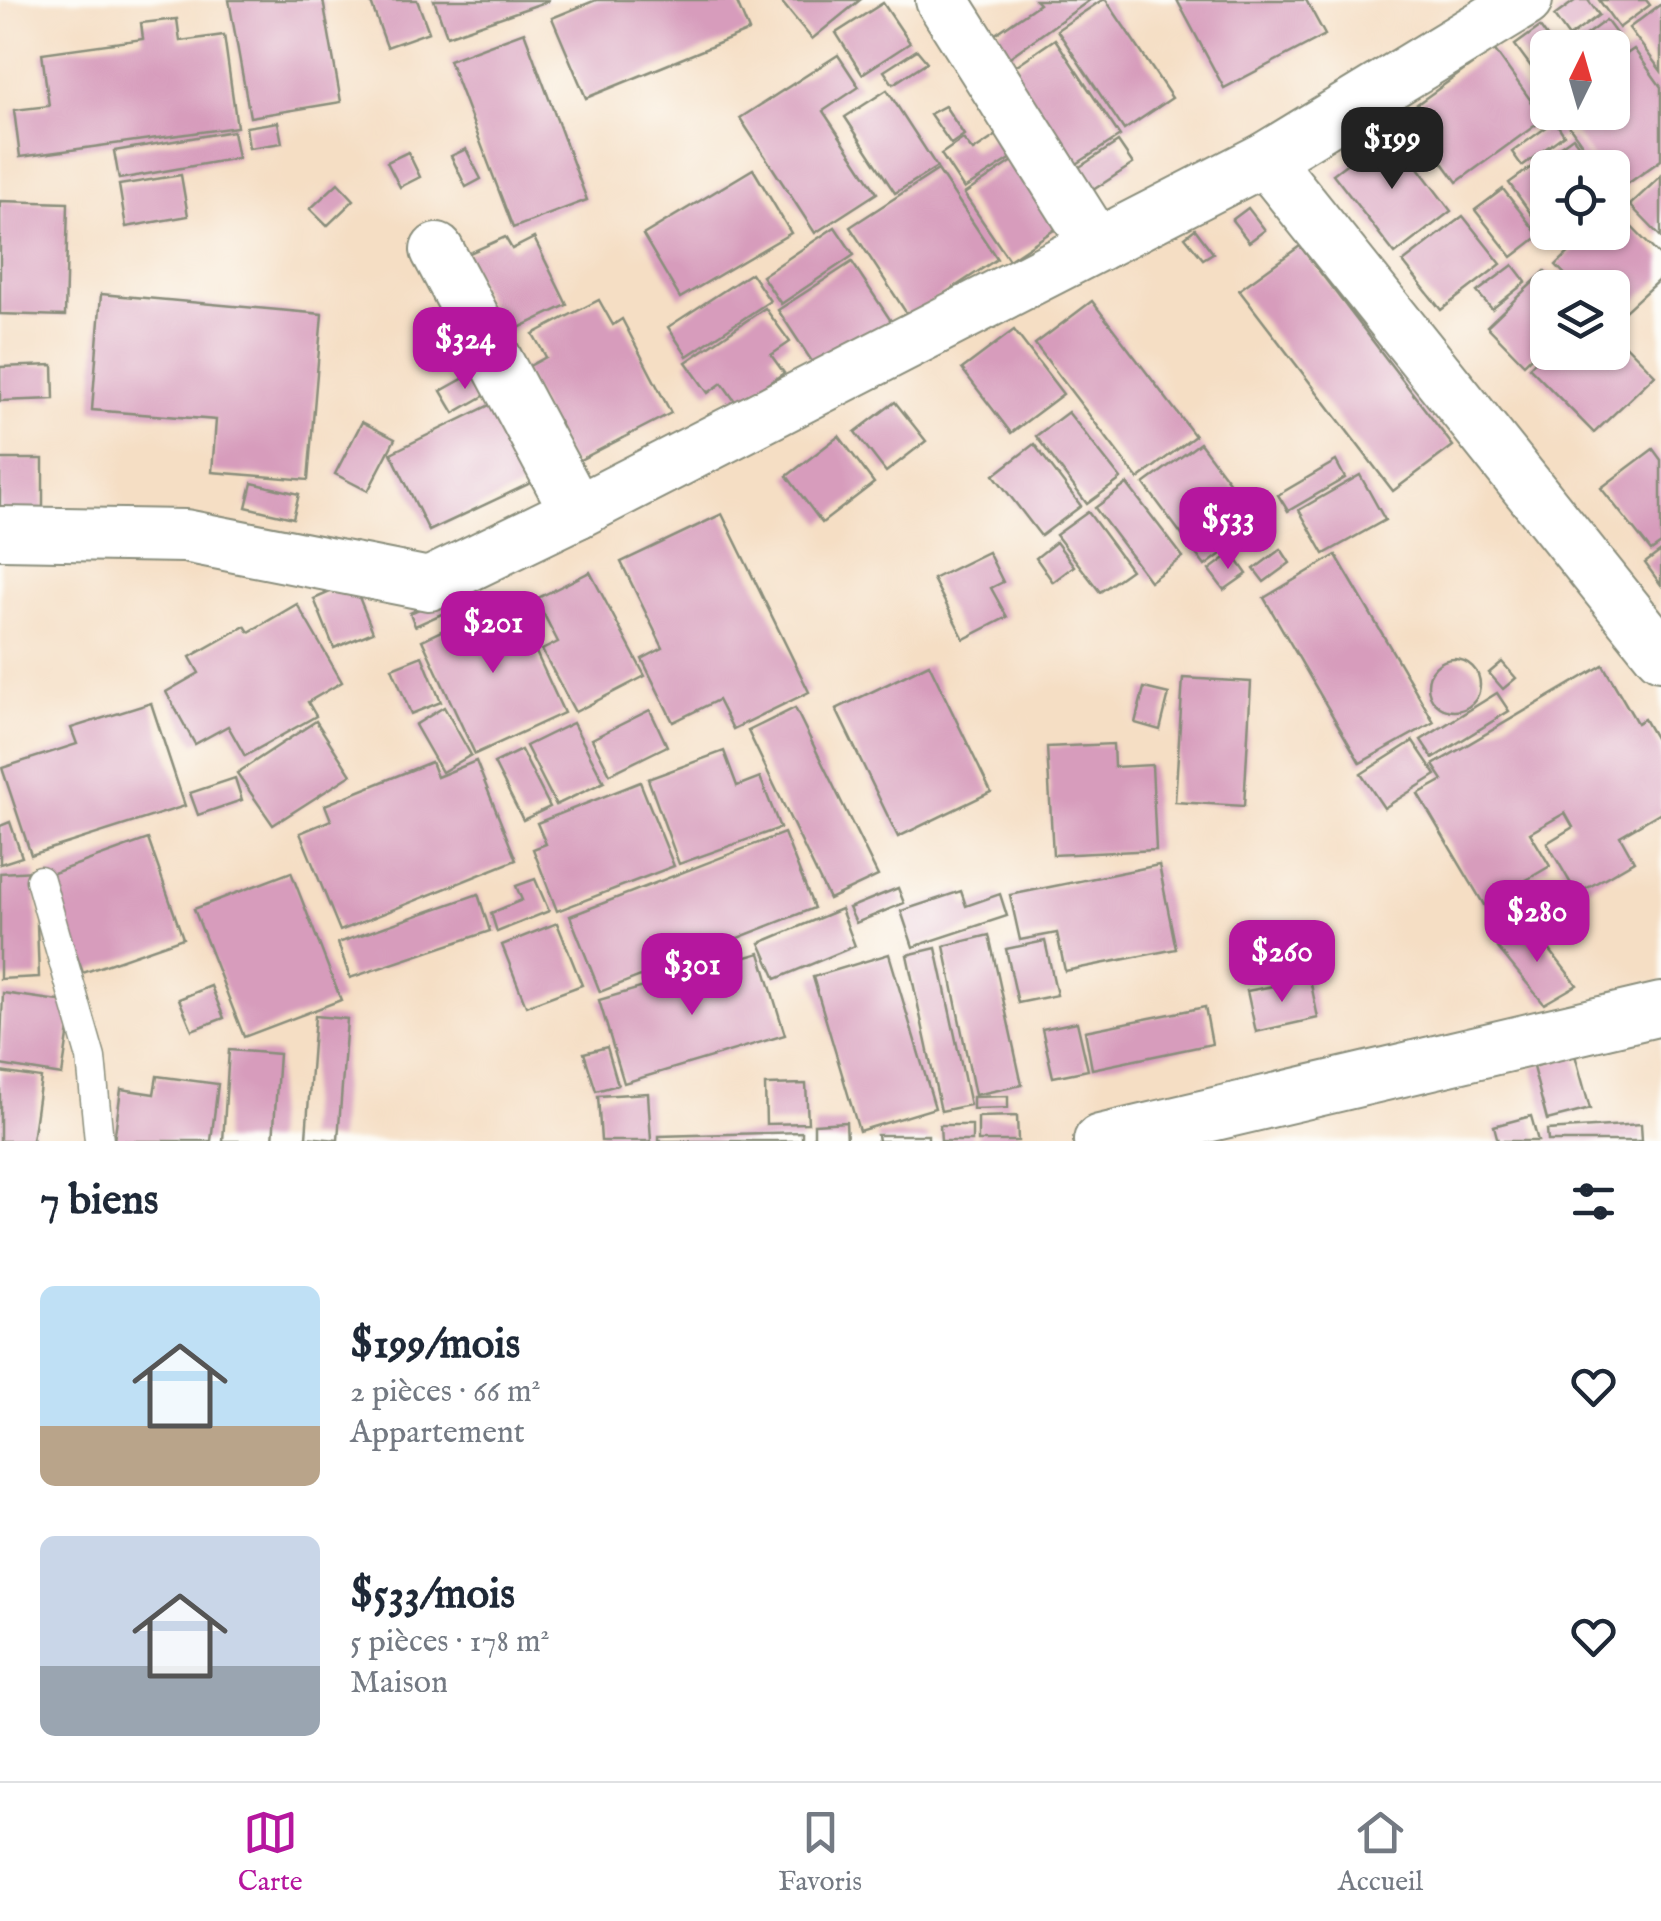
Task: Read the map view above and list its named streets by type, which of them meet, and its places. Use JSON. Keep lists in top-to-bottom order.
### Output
{
  "north": "top",
  "page": {
    "price": [
      "$199",
      "$324",
      "$533",
      "$201",
      "$280",
      "$260",
      "$301"
    ],
    "heading": "7 biens",
    "list": [
      {
        "name": "$199/mois",
        "note": "2 pièces · 66 m² · Appartement"
      },
      {
        "name": "$533/mois",
        "note": "5 pièces · 178 m² · Maison"
      }
    ],
    "tabs": ["Carte", "Favoris", "Accueil"]
  }
}
